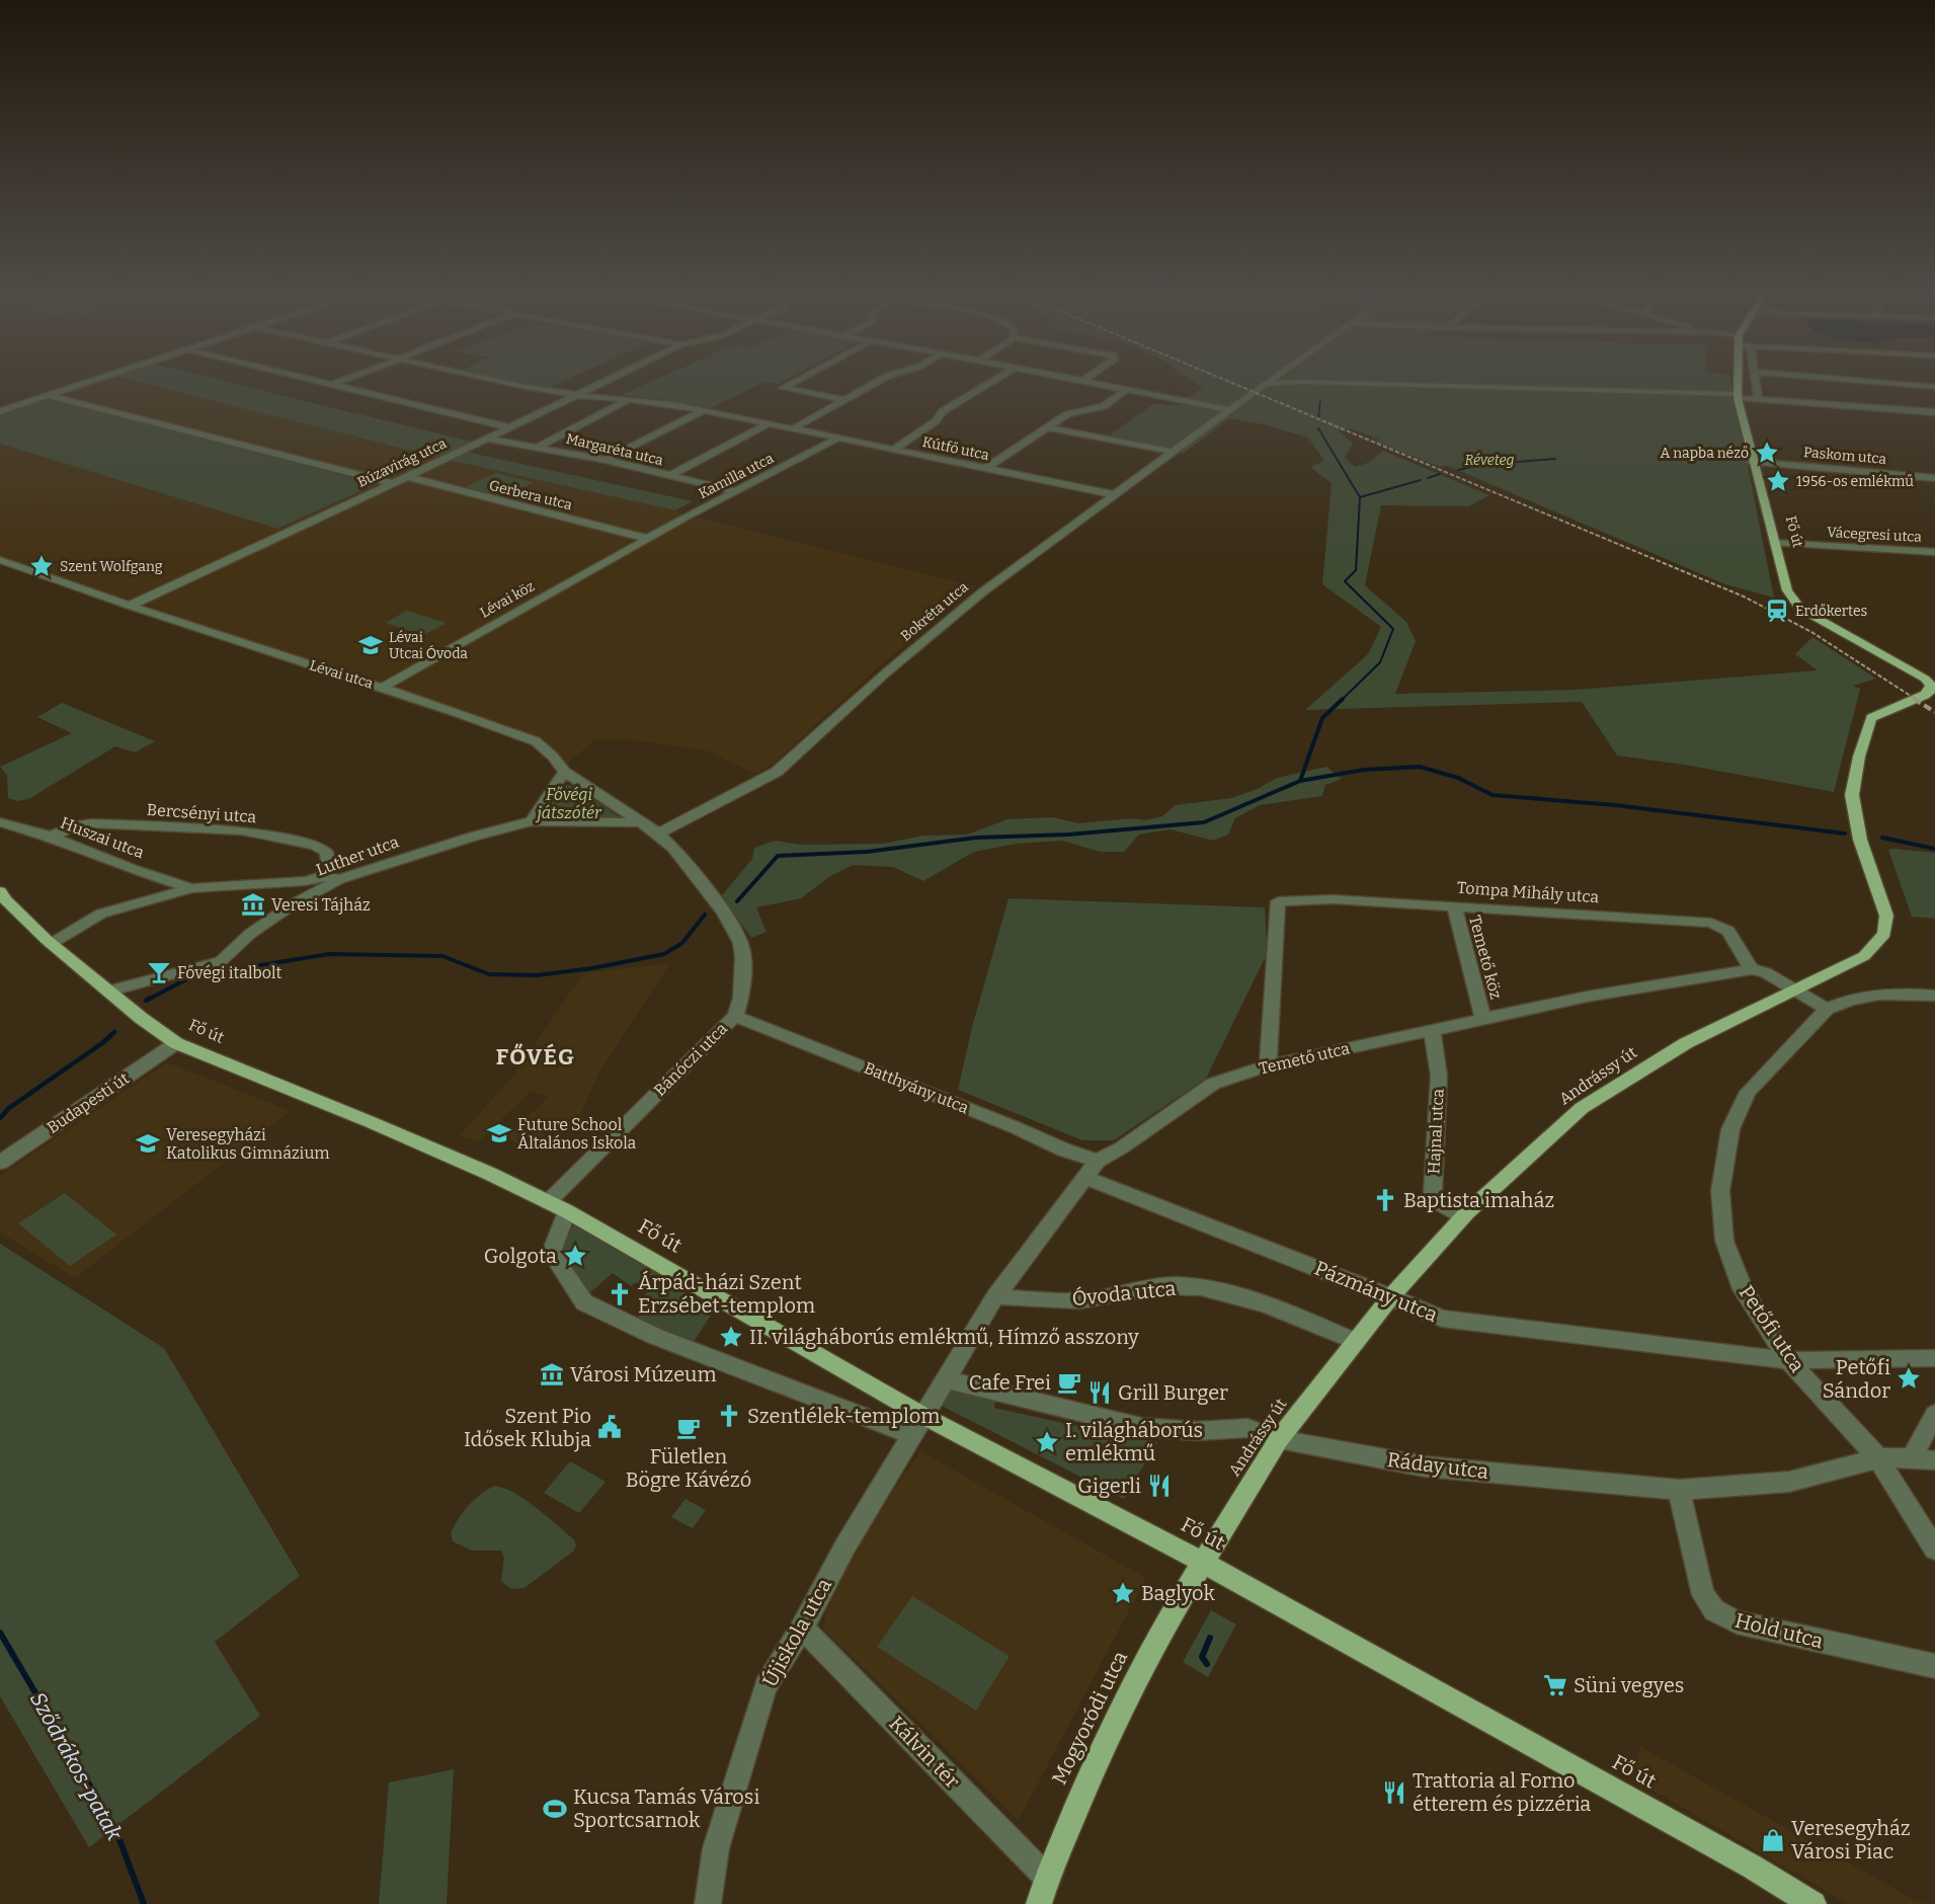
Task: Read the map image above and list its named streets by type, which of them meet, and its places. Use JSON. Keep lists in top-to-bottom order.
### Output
{
  "streets": {
    "main road": ["Fő út", "Andrássy út", "Mogyoródi utca"],
    "street": [
      "Kútfő utca",
      "Margaréta utca",
      "Paskom utca",
      "Búzavirág utca",
      "Kamilla utca",
      "Gerbera utca",
      "Vácegresi utca",
      "Lévai köz",
      "Bokréta utca",
      "Lévai utca",
      "Bercsényi utca",
      "Huszai utca",
      "Luther utca",
      "Tompa Mihály utca",
      "Temető köz",
      "Temető utca",
      "Bánóczi utca",
      "Batthyány utca",
      "Budapesti út",
      "Hajnal utca",
      "Pázmány utca",
      "Óvoda utca",
      "Petőfi utca",
      "Ráday utca",
      "Hold utca",
      "Újiskola utca",
      "Kálvin tér"
    ]
  },
  "crossings": [
    ["Kútfő utca", "Búzavirág utca"],
    ["Kútfő utca", "Kamilla utca"],
    ["Kútfő utca", "Bokréta utca"],
    ["Margaréta utca", "Búzavirág utca"],
    ["Margaréta utca", "Kamilla utca"],
    ["Paskom utca", "Fő út"],
    ["Búzavirág utca", "Gerbera utca"],
    ["Búzavirág utca", "Lévai utca"],
    ["Kamilla utca", "Gerbera utca"],
    ["Kamilla utca", "Lévai köz"],
    ["Gerbera utca", "Lévai köz"],
    ["Fő út", "Vácegresi utca"],
    ["Fő út", "Huszai utca"],
    ["Fő út", "Luther utca"],
    ["Fő út", "Temető utca"],
    ["Fő út", "Bánóczi utca"],
    ["Fő út", "Andrássy út"],
    ["Fő út", "Budapesti út"],
    ["Fő út", "Újiskola utca"],
    ["Fő út", "Mogyoródi utca"],
    ["Lévai köz", "Lévai utca"],
    ["Bokréta utca", "Lévai utca"],
    ["Bokréta utca", "Bánóczi utca"],
    ["Lévai utca", "Luther utca"],
    ["Lévai utca", "Bánóczi utca"],
    ["Bercsényi utca", "Huszai utca"],
    ["Huszai utca", "Luther utca"],
    ["Tompa Mihály utca", "Temető köz"],
    ["Tompa Mihály utca", "Temető utca"],
    ["Temető köz", "Temető utca"],
    ["Temető utca", "Andrássy út"],
    ["Temető utca", "Batthyány utca"],
    ["Temető utca", "Hajnal utca"],
    ["Temető utca", "Pázmány utca"],
    ["Temető utca", "Óvoda utca"],
    ["Temető utca", "Petőfi utca"],
    ["Temető utca", "Ráday utca"],
    ["Temető utca", "Újiskola utca"],
    ["Bánóczi utca", "Batthyány utca"],
    ["Andrássy út", "Hajnal utca"],
    ["Andrássy út", "Pázmány utca"],
    ["Andrássy út", "Óvoda utca"],
    ["Andrássy út", "Ráday utca"],
    ["Andrássy út", "Mogyoródi utca"],
    ["Pázmány utca", "Petőfi utca"],
    ["Petőfi utca", "Ráday utca"],
    ["Ráday utca", "Hold utca"],
    ["Újiskola utca", "Kálvin tér"],
    ["Mogyoródi utca", "Kálvin tér"]
  ],
  "districts": ["FŐVÉG"],
  "water": ["Sződrákos-patak"],
  "parks": ["Réveteg", "Fővégi játszótér"],
  "places": {
    "place": [
      "A napba néző",
      "1956-os emlékmű",
      "Szent Wolfgang",
      "Golgota",
      "II. világháborús emlékmű, Hímző asszony",
      "Petőfi Sándor",
      "I. világháborús emlékmű",
      "Baglyok"
    ],
    "station": ["Erdőkertes"],
    "school or university": ["Lévai Utcai Óvoda", "Future School Általános Iskola", "Veresegyházi Katolikus Gimnázium"],
    "museum": ["Veresi Tájház", "Városi Múzeum"],
    "bar": ["Fővégi italbolt"],
    "church": ["Baptista imaház", "Árpád-házi Szent Erzsébet-templom", "Szentlélek-templom"],
    "cafe": ["Cafe Frei", "Fületlen Bögre Kávézó"],
    "restaurant": ["Grill Burger", "Gigerli", "Trattoria al Forno étterem és pizzéria"],
    "public building": ["Szent Pio Idősek Klubja"],
    "supermarket": ["Süni vegyes"],
    "sports": ["Kucsa Tamás Városi Sportcsarnok"],
    "shop": ["Veresegyház Városi Piac"]
  }
}
